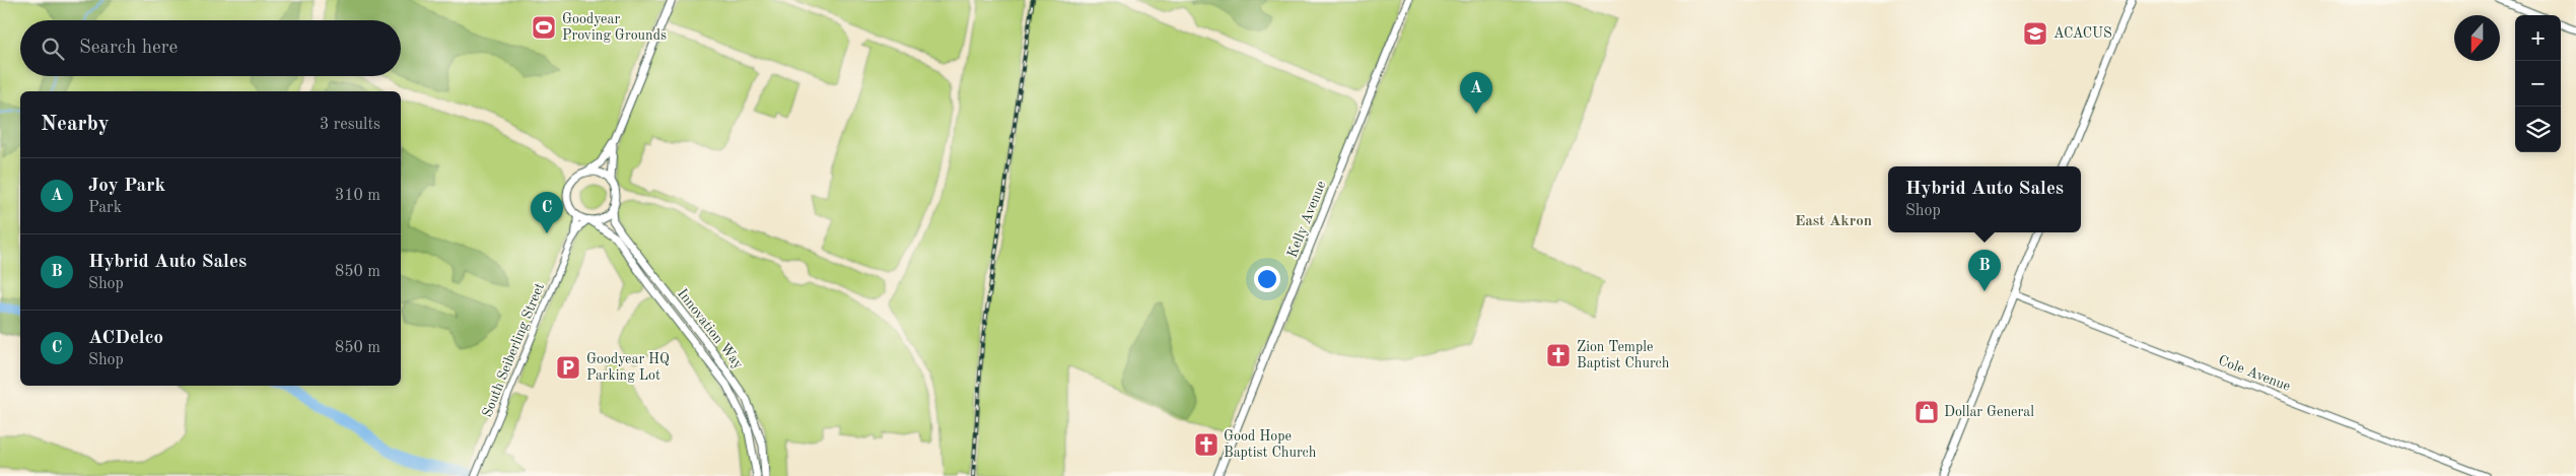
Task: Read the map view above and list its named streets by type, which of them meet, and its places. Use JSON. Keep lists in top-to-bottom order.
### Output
{
  "streets": {
    "main road": ["Kelly Avenue", "Innovation Way"],
    "street": ["South Seiberling Street", "Cole Avenue"]
  },
  "crossings": [
    ["Innovation Way", "South Seiberling Street"]
  ],
  "districts": ["East Akron"],
  "places": {
    "sports": ["Goodyear Proving Grounds"],
    "school or university": ["ACACUS"],
    "church": ["Zion Temple Baptist Church", "Good Hope Baptist Church"],
    "parking": ["Goodyear HQ Parking Lot"],
    "shop": ["Dollar General"]
  },
  "north": "bottom",
  "page": {
    "map_buttons": ["+", "−"],
    "search": "Search here",
    "pins": ["A", "C", "B"],
    "heading": ["Nearby", "3 results"],
    "list": [
      {
        "mark": "A",
        "name": "Joy Park",
        "note": "Park",
        "value": "310 m"
      },
      {
        "mark": "B",
        "name": "Hybrid Auto Sales",
        "note": "Shop",
        "value": "850 m"
      },
      {
        "mark": "C",
        "name": "ACDelco",
        "note": "Shop",
        "value": "850 m"
      }
    ],
    "popup": ["Hybrid Auto Sales", "Shop"]
  }
}
